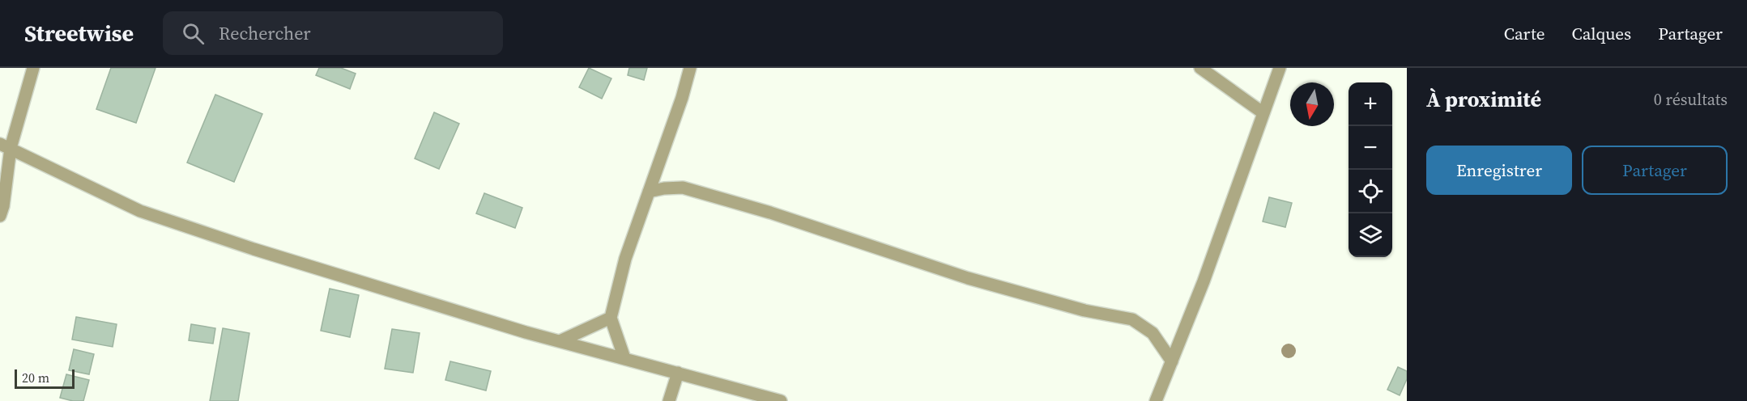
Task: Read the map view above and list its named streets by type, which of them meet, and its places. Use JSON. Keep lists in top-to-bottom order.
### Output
{
  "scale_bar": "20 m",
  "north": "bottom",
  "page": {
    "header": "Streetwise",
    "search": "Rechercher",
    "nav": ["Carte", "Calques", "Partager"],
    "heading": ["À proximité", "0 résultats"],
    "map_buttons": ["+", "−"],
    "buttons": ["Enregistrer", "Partager"],
    "scale": "20 m"
  }
}
